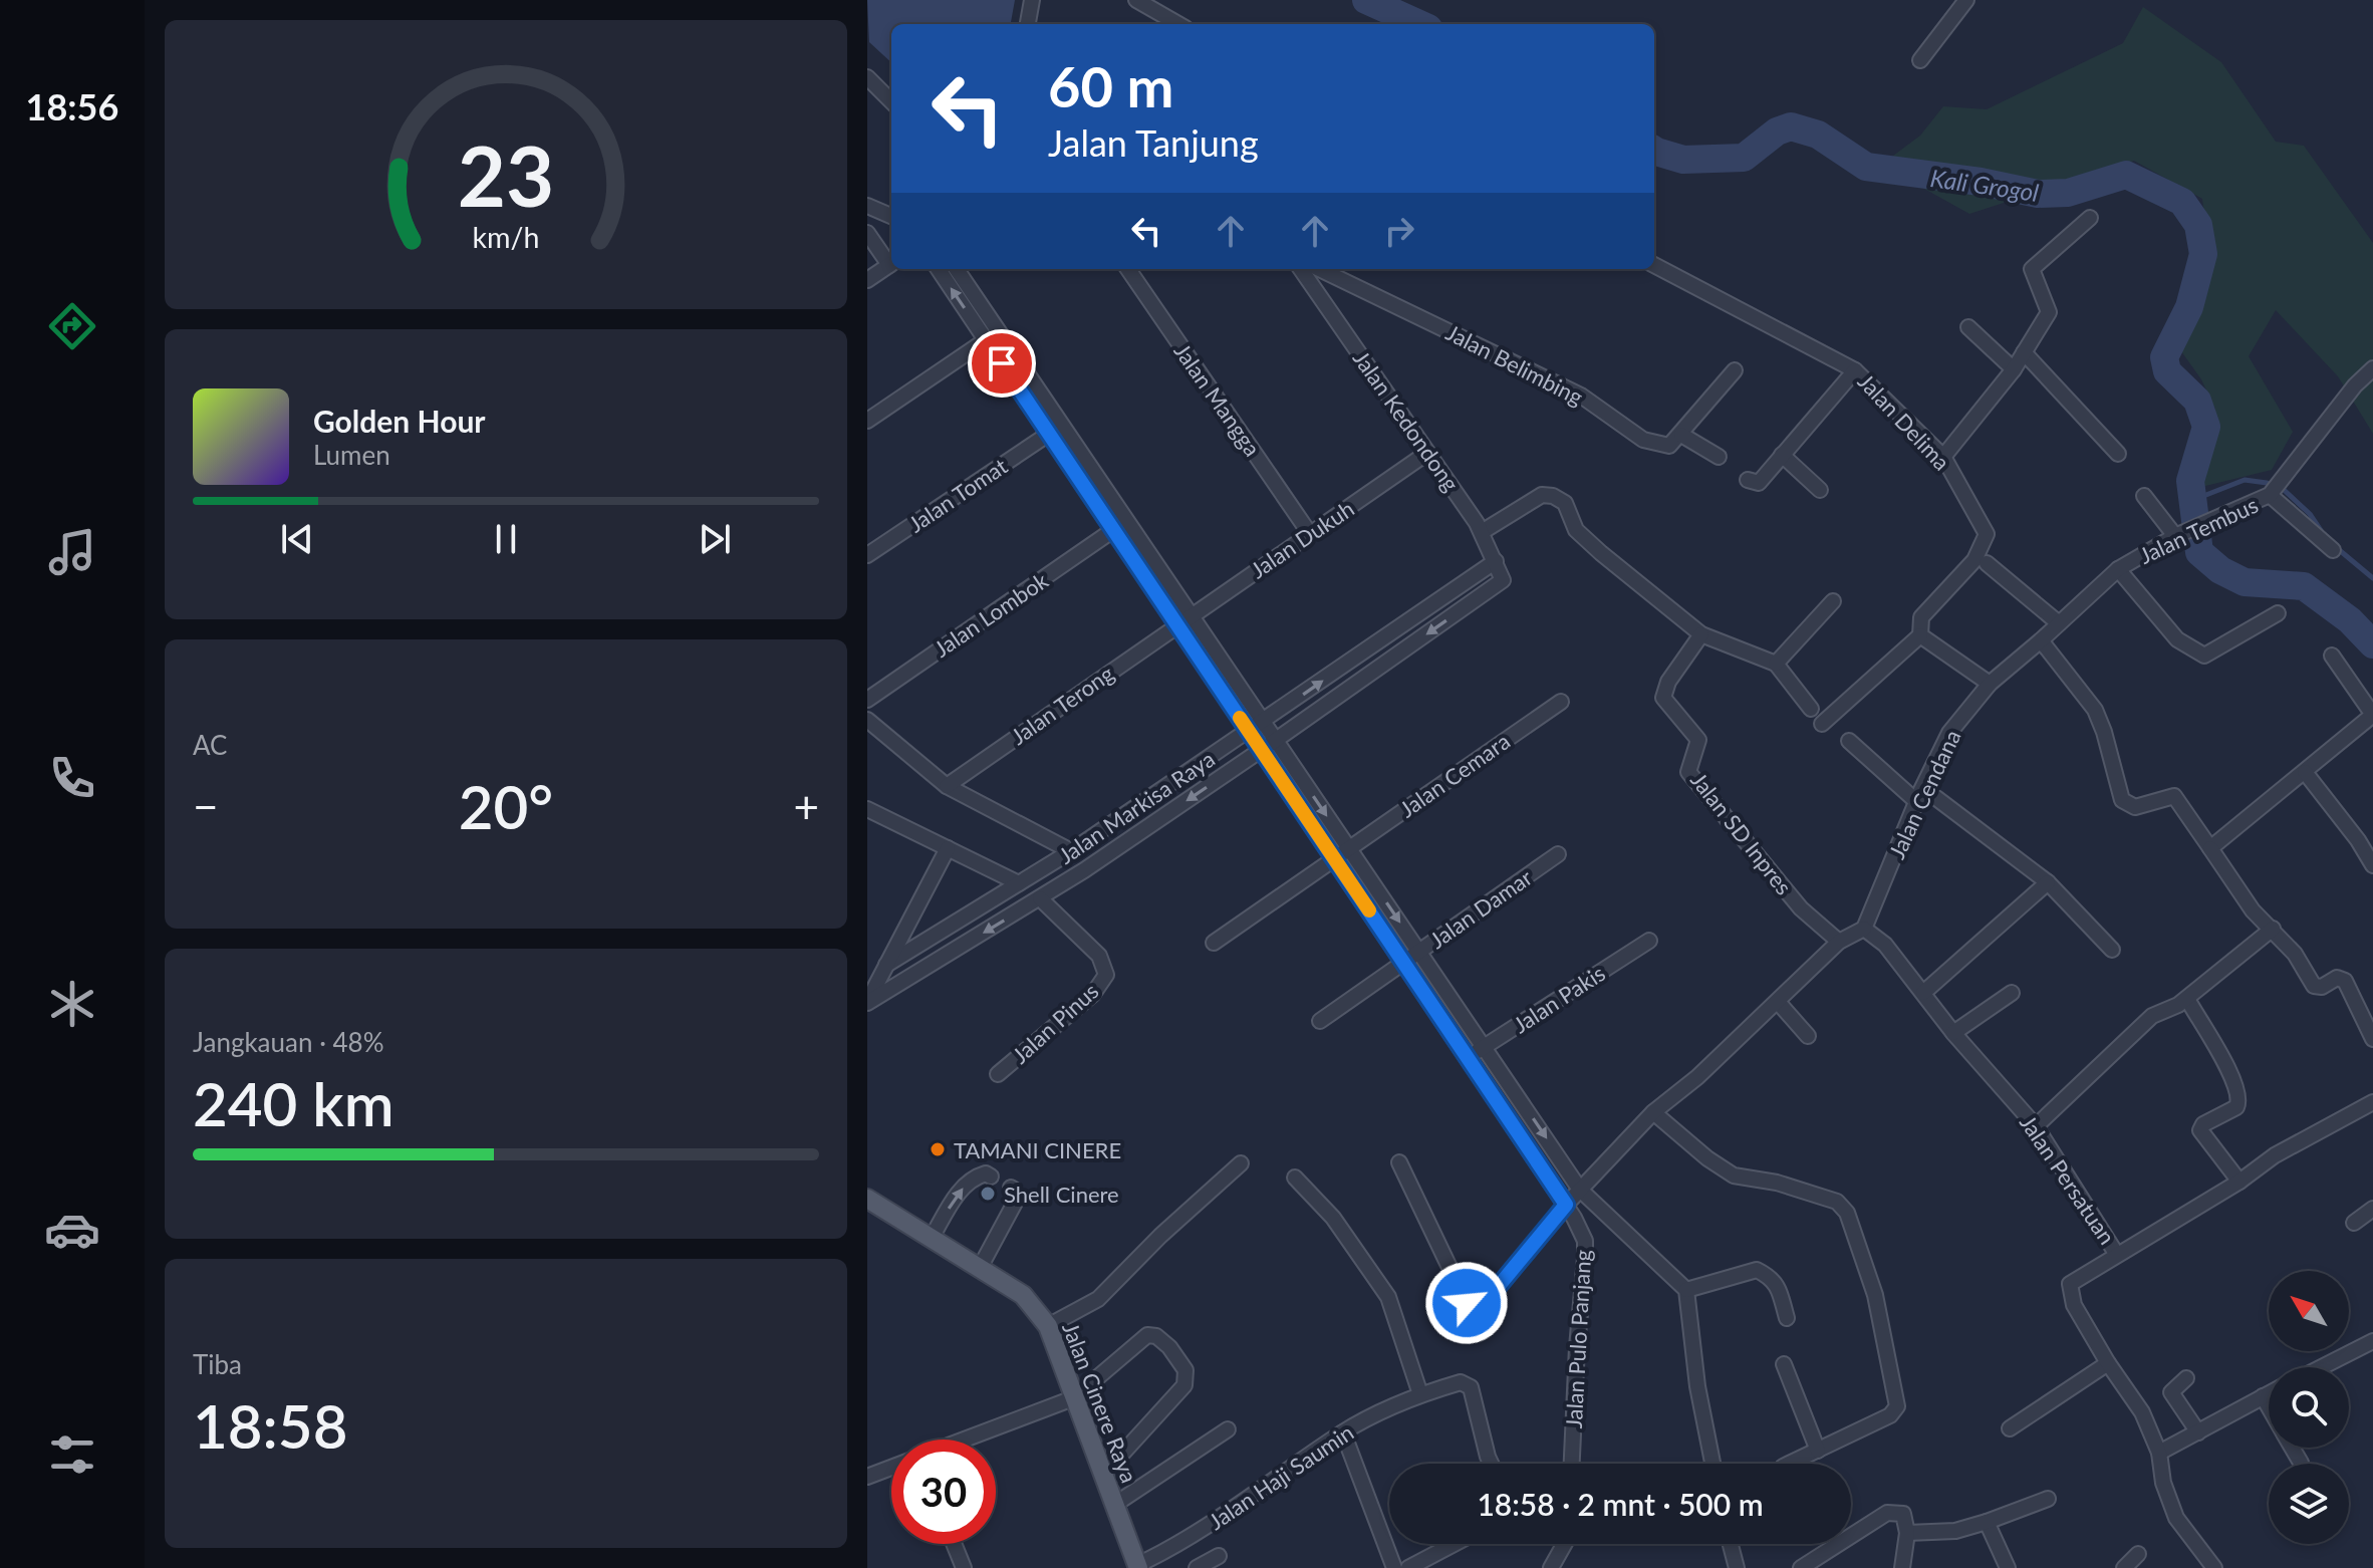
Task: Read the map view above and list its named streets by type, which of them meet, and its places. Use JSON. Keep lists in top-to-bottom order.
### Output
{
  "streets": {
    "main road": ["Jalan Cinere Raya"],
    "street": [
      "Jalan Belimbing",
      "Jalan Mangga",
      "Jalan Kedondong",
      "Jalan Delima",
      "Jalan Tomat",
      "Jalan Tembus",
      "Jalan Dukuh",
      "Jalan Lombok",
      "Jalan Terong",
      "Jalan Cemara",
      "Jalan Cendana",
      "Jalan Markisa Raya",
      "Jalan SD Inpres",
      "Jalan Damar",
      "Jalan Pakis",
      "Jalan Pinus",
      "Jalan Persatuan",
      "Jalan Pulo Panjang",
      "Jalan Haji Saumin"
    ]
  },
  "crossings": [
    ["Jalan Mangga", "Jalan Dukuh"],
    ["Jalan Kedondong", "Jalan Dukuh"],
    ["Jalan Kedondong", "Jalan Markisa Raya"],
    ["Jalan Tomat", "Jalan Pulo Panjang"],
    ["Jalan Tembus", "Jalan Cendana"],
    ["Jalan Dukuh", "Jalan Terong"],
    ["Jalan Dukuh", "Jalan Pulo Panjang"],
    ["Jalan Lombok", "Jalan Pulo Panjang"],
    ["Jalan Terong", "Jalan Pulo Panjang"],
    ["Jalan Cendana", "Jalan Persatuan"],
    ["Jalan Markisa Raya", "Jalan Pinus"],
    ["Jalan Markisa Raya", "Jalan Pulo Panjang"],
    ["Jalan Damar", "Jalan Pulo Panjang"],
    ["Jalan Pakis", "Jalan Pulo Panjang"],
    ["Jalan Cinere Raya", "Jalan Haji Saumin"]
  ],
  "water": ["Kali Grogol"],
  "places": ["TAMANI CINERE", "Shell Cinere"],
  "north": "top left",
  "page": {
    "tabs": "18:56",
    "turn": ["60 m", "Jalan Tanjung"],
    "song": ["Golden Hour", "Lumen"],
    "tile": [
      "AC",
      ["Jangkauan · 48%", "240 km"],
      ["Tiba", "18:58"]
    ],
    "heat": ["−", "20°", "+"],
    "limit": "30",
    "trip": "18:58 · 2 mnt · 500 m",
    "gauge": ["23", "km/h"]
  }
}
